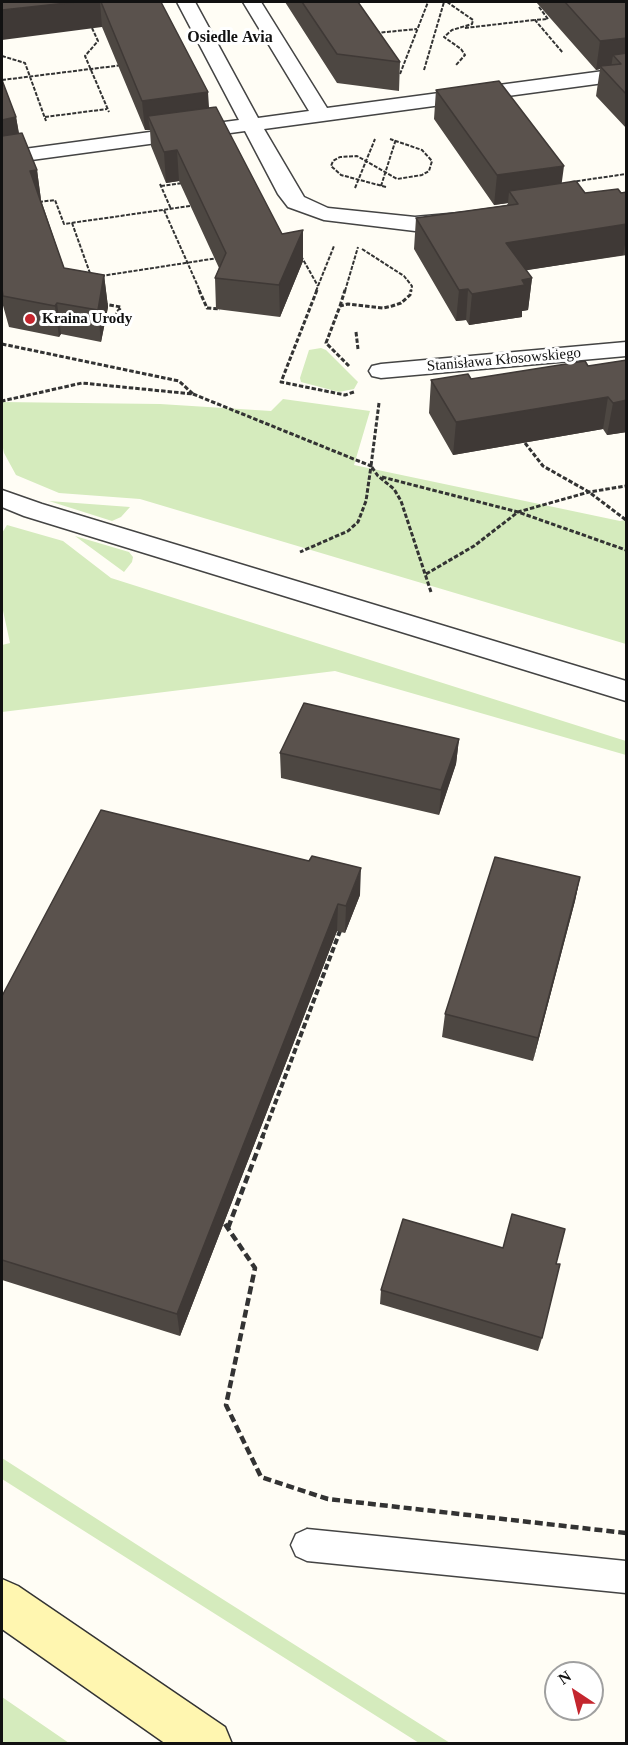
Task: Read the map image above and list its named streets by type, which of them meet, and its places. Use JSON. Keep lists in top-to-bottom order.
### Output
{
  "streets": {
    "street": ["Stanisława Kłosowskiego"]
  },
  "districts": ["Osiedle Avia"],
  "places": ["Kraina Urody"],
  "north": "top left"
}
